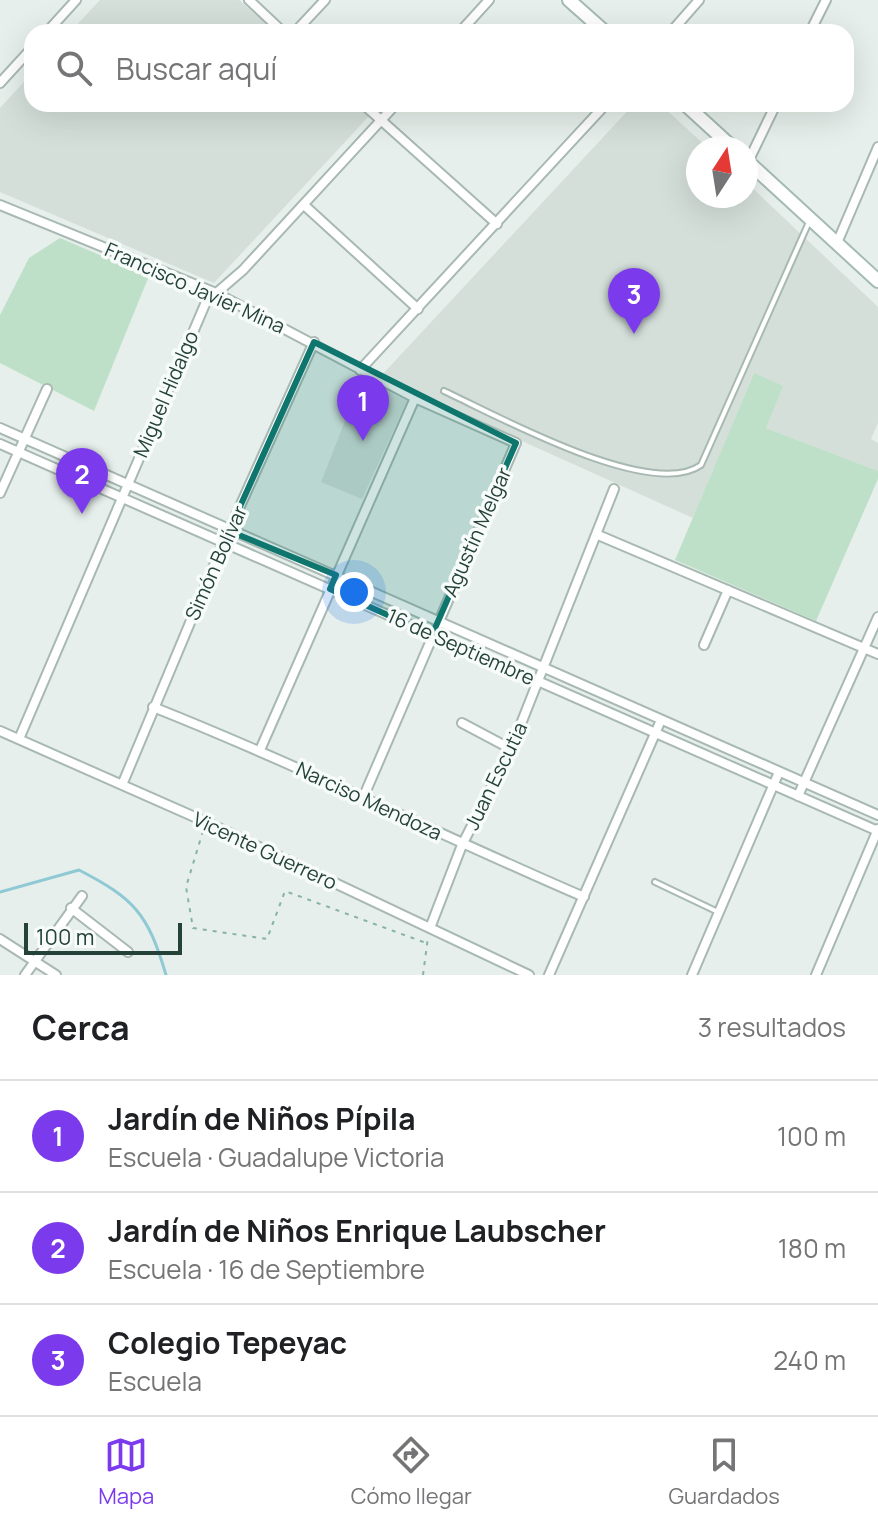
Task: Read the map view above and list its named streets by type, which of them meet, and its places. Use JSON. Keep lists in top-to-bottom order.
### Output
{
  "streets": {
    "street": [
      "Francisco Javier Mina",
      "Miguel Hidalgo",
      "Agustín Melgar",
      "Simón Bolívar",
      "16 de Septiembre",
      "Juan Escutia",
      "Narciso Mendoza",
      "Vicente Guerrero"
    ]
  },
  "crossings": [
    ["Francisco Javier Mina", "Miguel Hidalgo"],
    ["Francisco Javier Mina", "Agustín Melgar"],
    ["Francisco Javier Mina", "Simón Bolívar"],
    ["Miguel Hidalgo", "16 de Septiembre"],
    ["Miguel Hidalgo", "Vicente Guerrero"],
    ["Agustín Melgar", "16 de Septiembre"],
    ["Agustín Melgar", "Narciso Mendoza"],
    ["Simón Bolívar", "16 de Septiembre"],
    ["Simón Bolívar", "Narciso Mendoza"],
    ["Simón Bolívar", "Vicente Guerrero"],
    ["16 de Septiembre", "Juan Escutia"],
    ["Juan Escutia", "Narciso Mendoza"],
    ["Juan Escutia", "Vicente Guerrero"]
  ],
  "scale_bar": "100 m",
  "north": "top",
  "page": {
    "search": "Buscar aquí",
    "pins": ["3", "1", "2"],
    "scale": "100 m",
    "heading": ["Cerca", "3 resultados"],
    "list": [
      {
        "mark": "1",
        "name": "Jardín de Niños Pípila",
        "note": "Escuela · Guadalupe Victoria",
        "value": "100 m"
      },
      {
        "mark": "2",
        "name": "Jardín de Niños Enrique Laubscher",
        "note": "Escuela · 16 de Septiembre",
        "value": "180 m"
      },
      {
        "mark": "3",
        "name": "Colegio Tepeyac",
        "note": "Escuela",
        "value": "240 m"
      }
    ],
    "nav": ["Mapa", "Cómo llegar", "Guardados"]
  }
}
